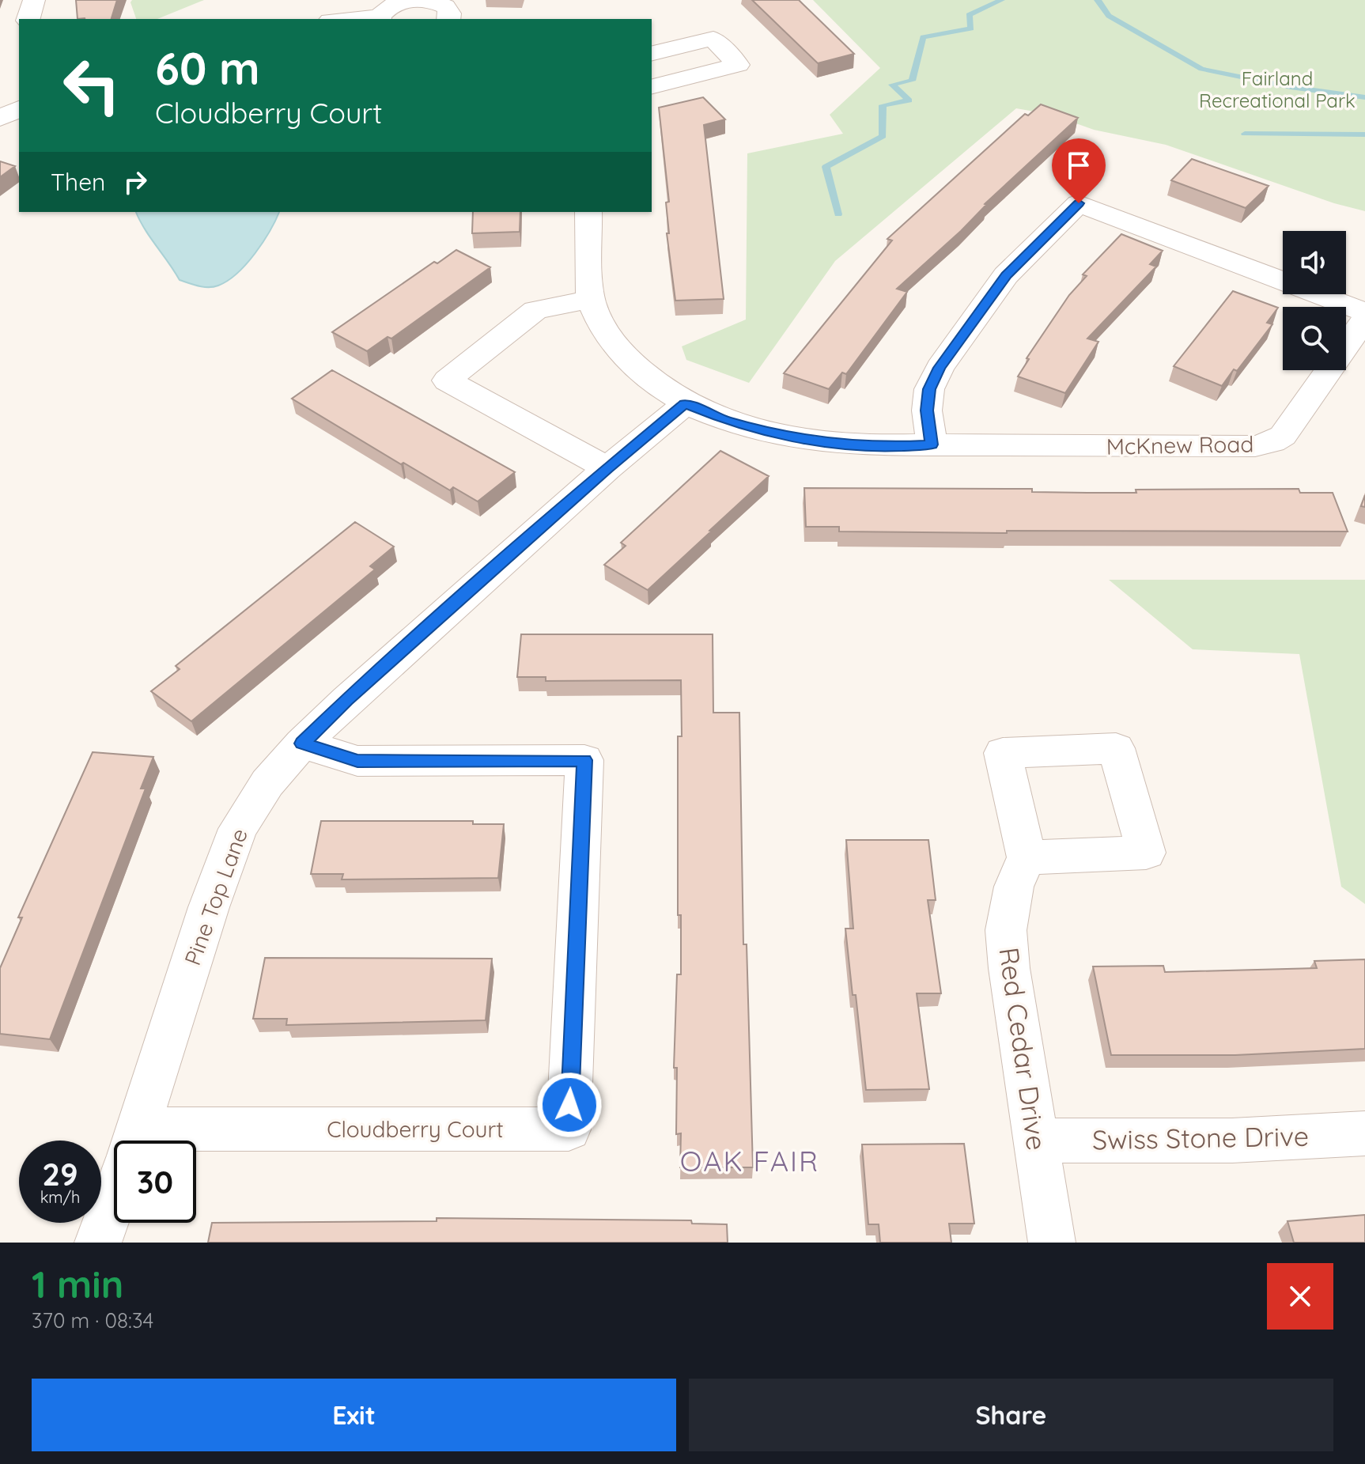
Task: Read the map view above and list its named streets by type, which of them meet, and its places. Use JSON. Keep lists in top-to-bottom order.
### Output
{
  "streets": {
    "street": [
      "McKnew Road",
      "Pine Top Lane",
      "Red Cedar Drive",
      "Cloudberry Court",
      "Swiss Stone Drive"
    ]
  },
  "crossings": [
    ["McKnew Road", "Pine Top Lane"],
    ["Pine Top Lane", "Cloudberry Court"],
    ["Red Cedar Drive", "Swiss Stone Drive"]
  ],
  "districts": ["OAK FAIR"],
  "parks": ["Fairland Recreational Park"],
  "page": {
    "turn": ["60 m", "Cloudberry Court"],
    "then": "Then",
    "speed": "29 km/h",
    "limit": "30",
    "heading": ["1 min", "370 m · 08:34"],
    "buttons": ["Exit", "Share"]
  }
}
